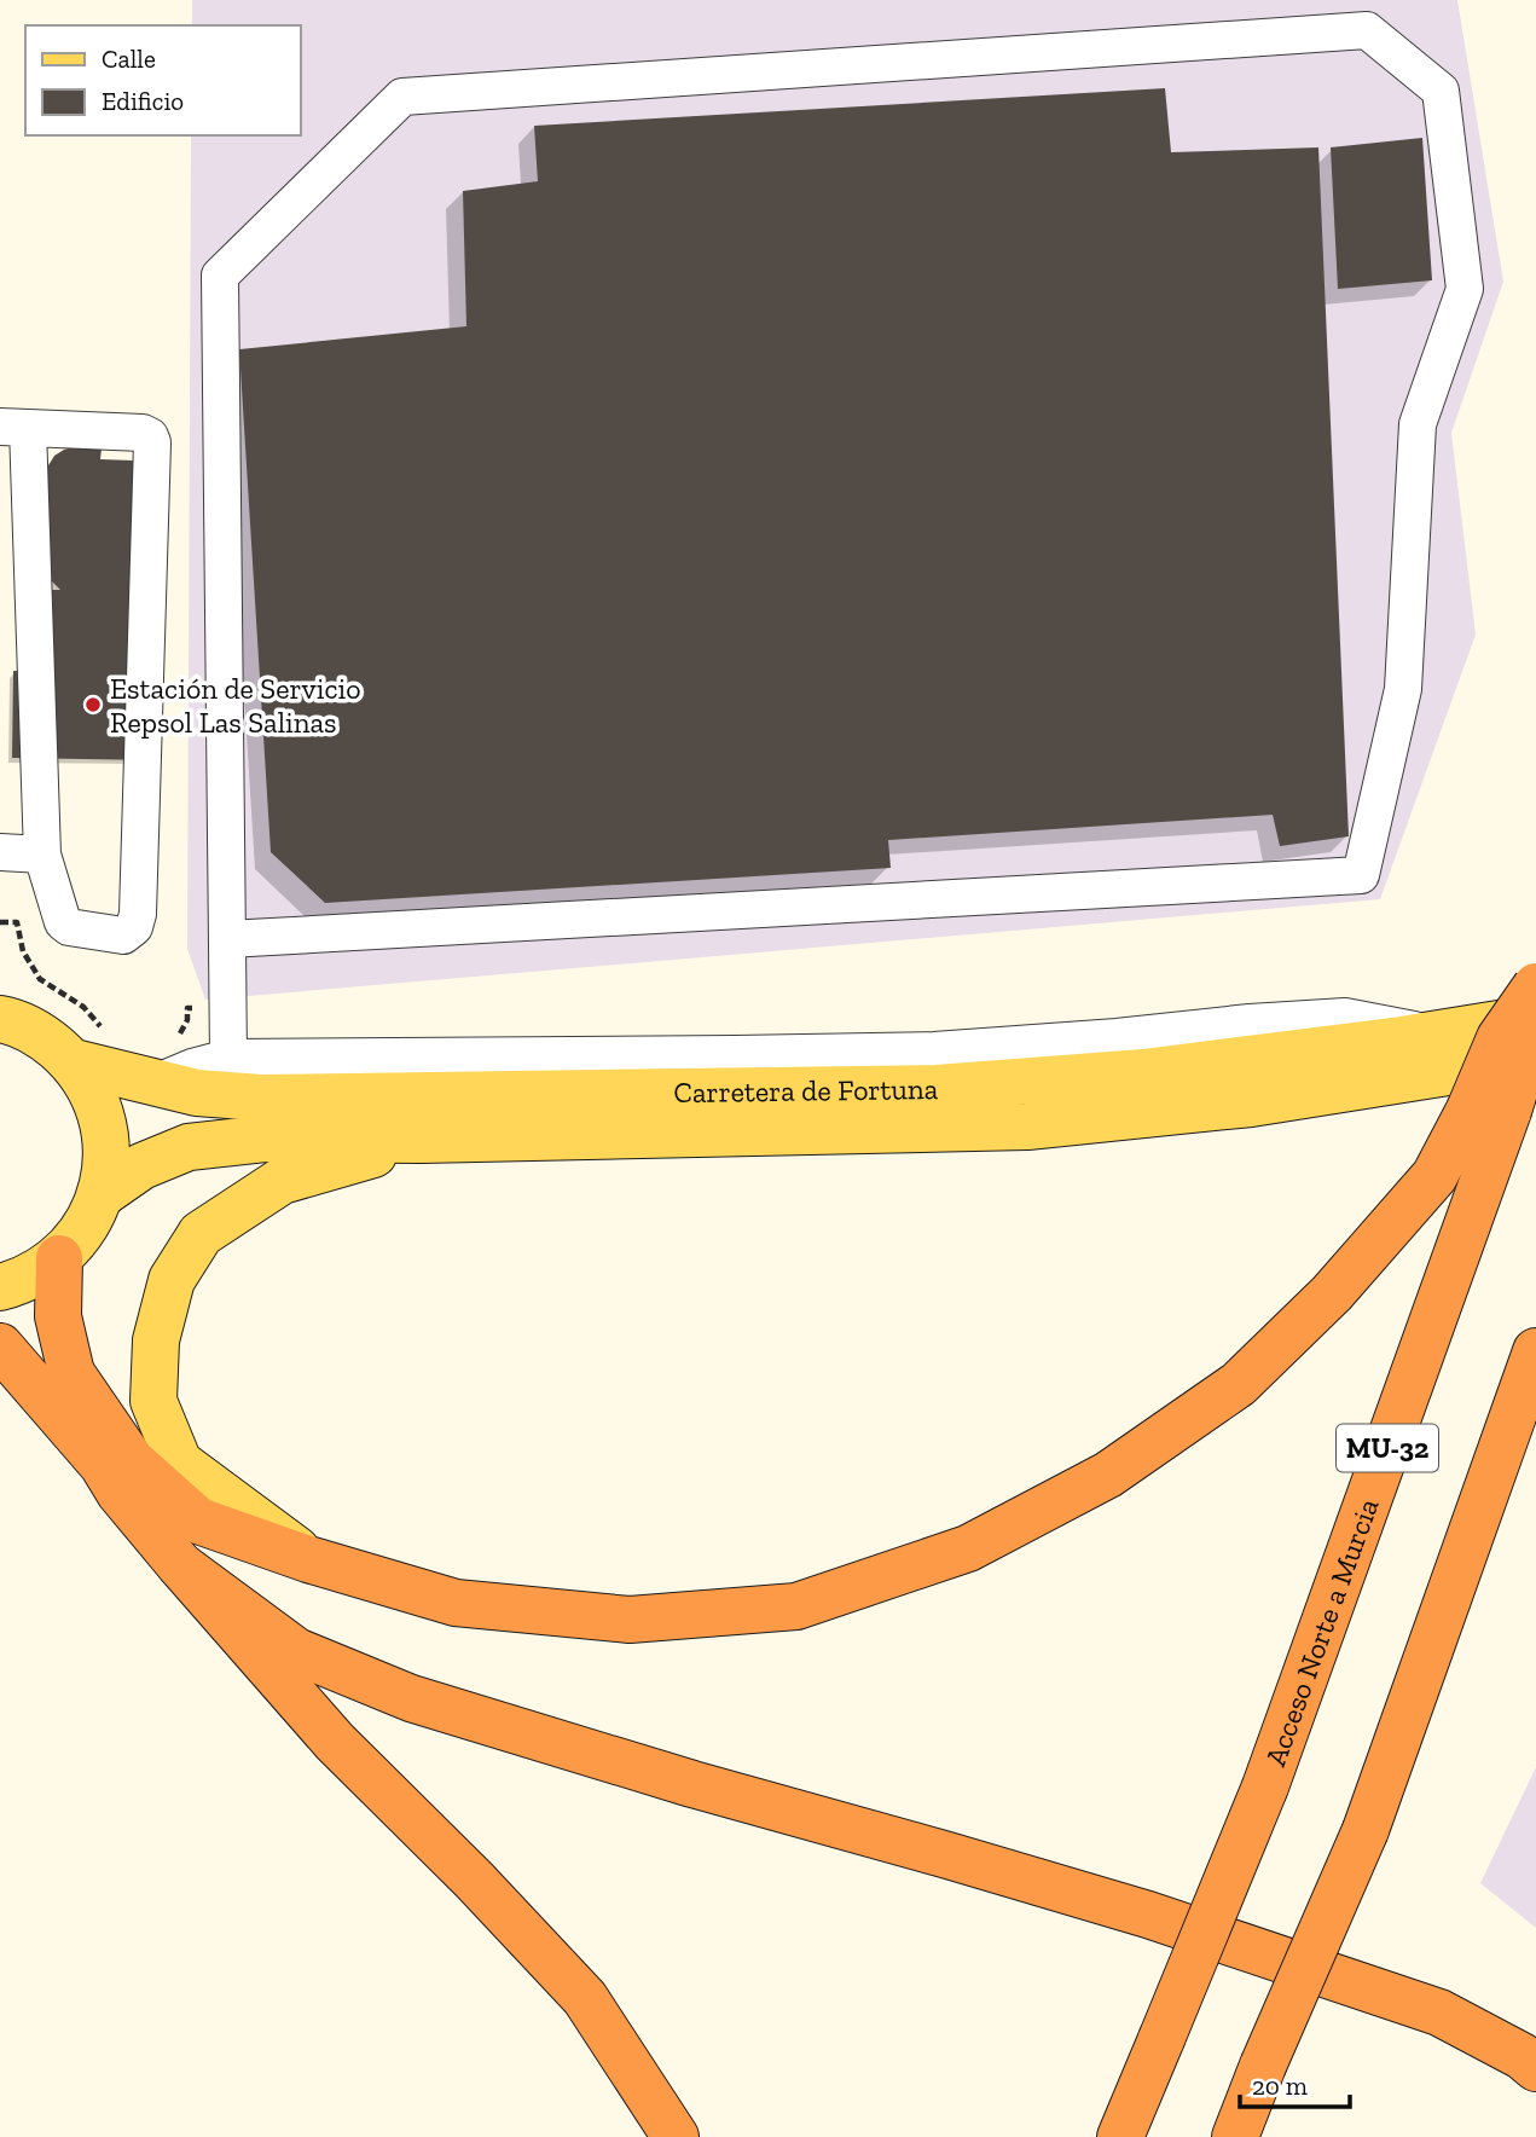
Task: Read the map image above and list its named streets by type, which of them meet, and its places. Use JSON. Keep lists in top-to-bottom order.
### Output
{
  "streets": {
    "highway": ["MU-32", "Acceso Norte a Murcia"],
    "main road": ["Carretera de Fortuna"]
  },
  "crossings": [
    ["Carretera de Fortuna", "Acceso Norte a Murcia"]
  ],
  "places": ["Estación de Servicio Repsol Las Salinas"],
  "legend": ["Calle", "Edificio"],
  "scale_bar": "20 m"
}
